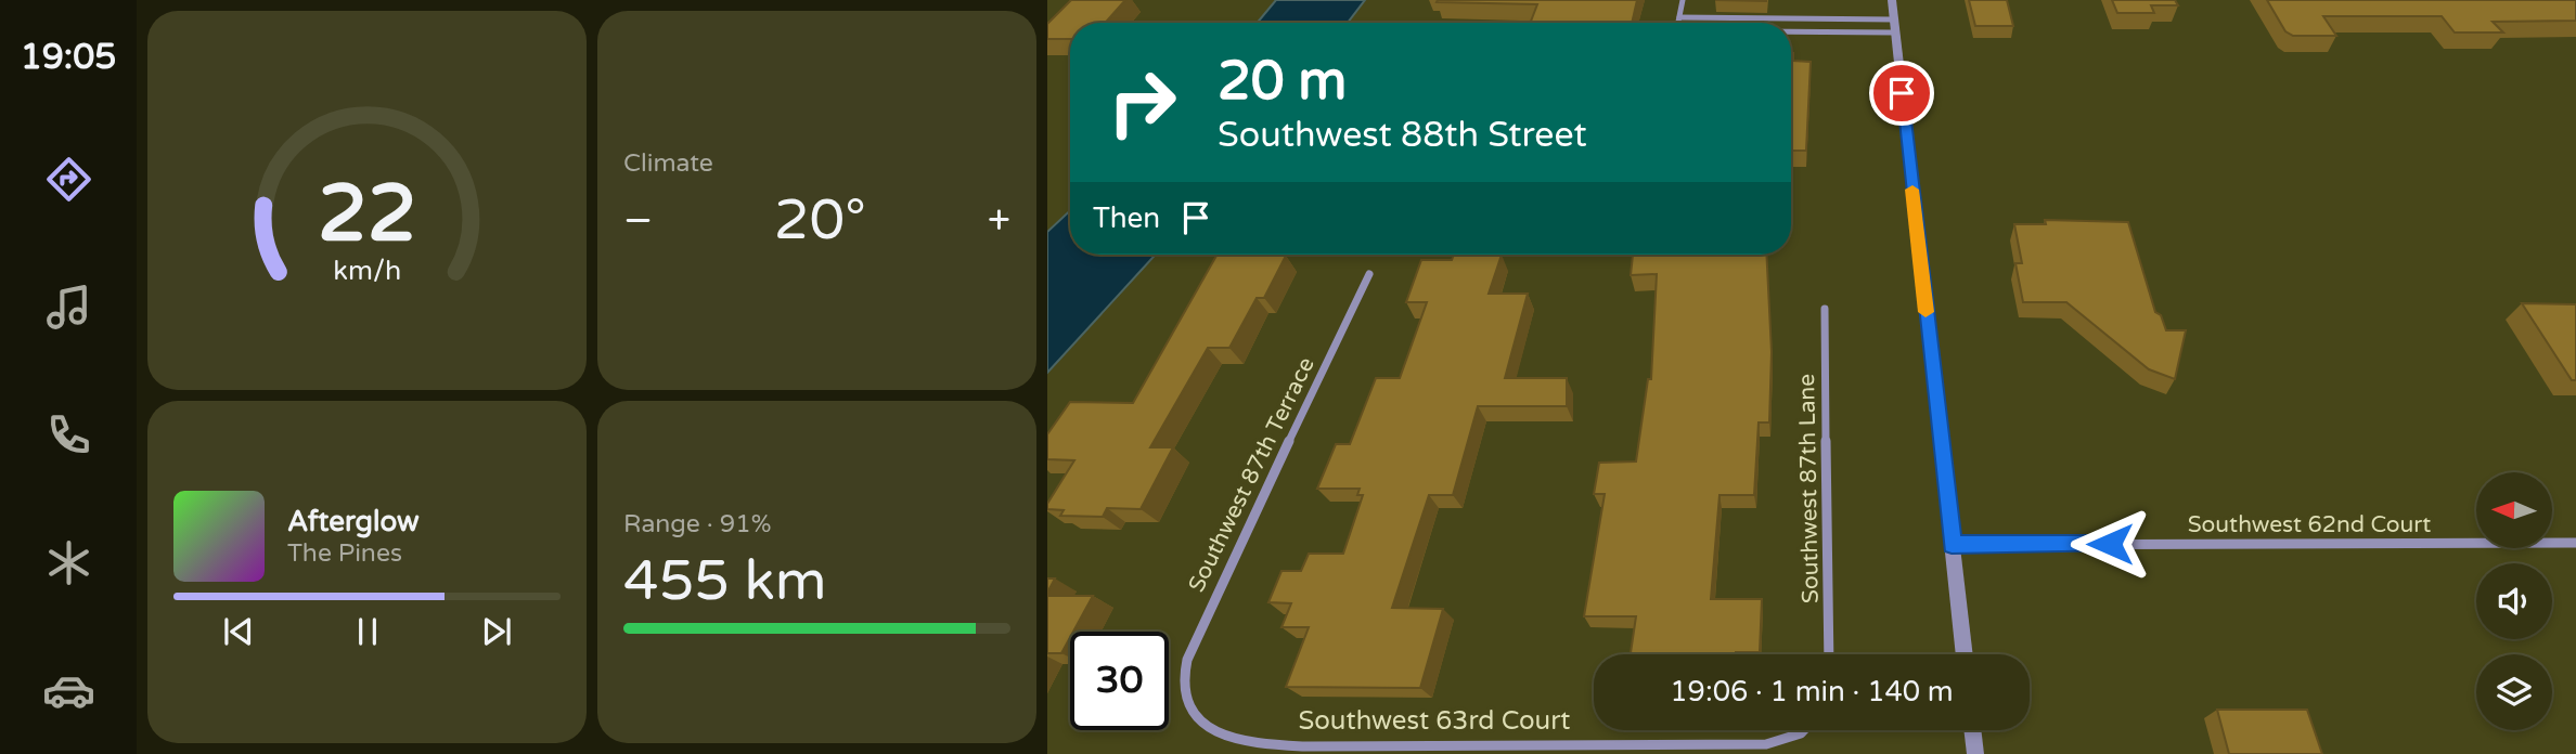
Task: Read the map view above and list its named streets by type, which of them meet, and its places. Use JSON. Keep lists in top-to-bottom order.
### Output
{
  "streets": {
    "street": [
      "Southwest 87th Terrace",
      "Southwest 87th Lane",
      "Southwest 62nd Court",
      "Southwest 63rd Court"
    ]
  },
  "crossings": [
    ["Southwest 87th Terrace", "Southwest 63rd Court"]
  ],
  "north": "left",
  "page": {
    "tabs": "19:05",
    "tile": [
      "Climate",
      ["Range · 91%", "455 km"]
    ],
    "turn": ["20 m", "Southwest 88th Street"],
    "then": "Then",
    "heat": ["−", "20°", "+"],
    "song": ["Afterglow", "The Pines"],
    "limit": "30",
    "trip": "19:06 · 1 min · 140 m",
    "gauge": ["22", "km/h"]
  }
}
